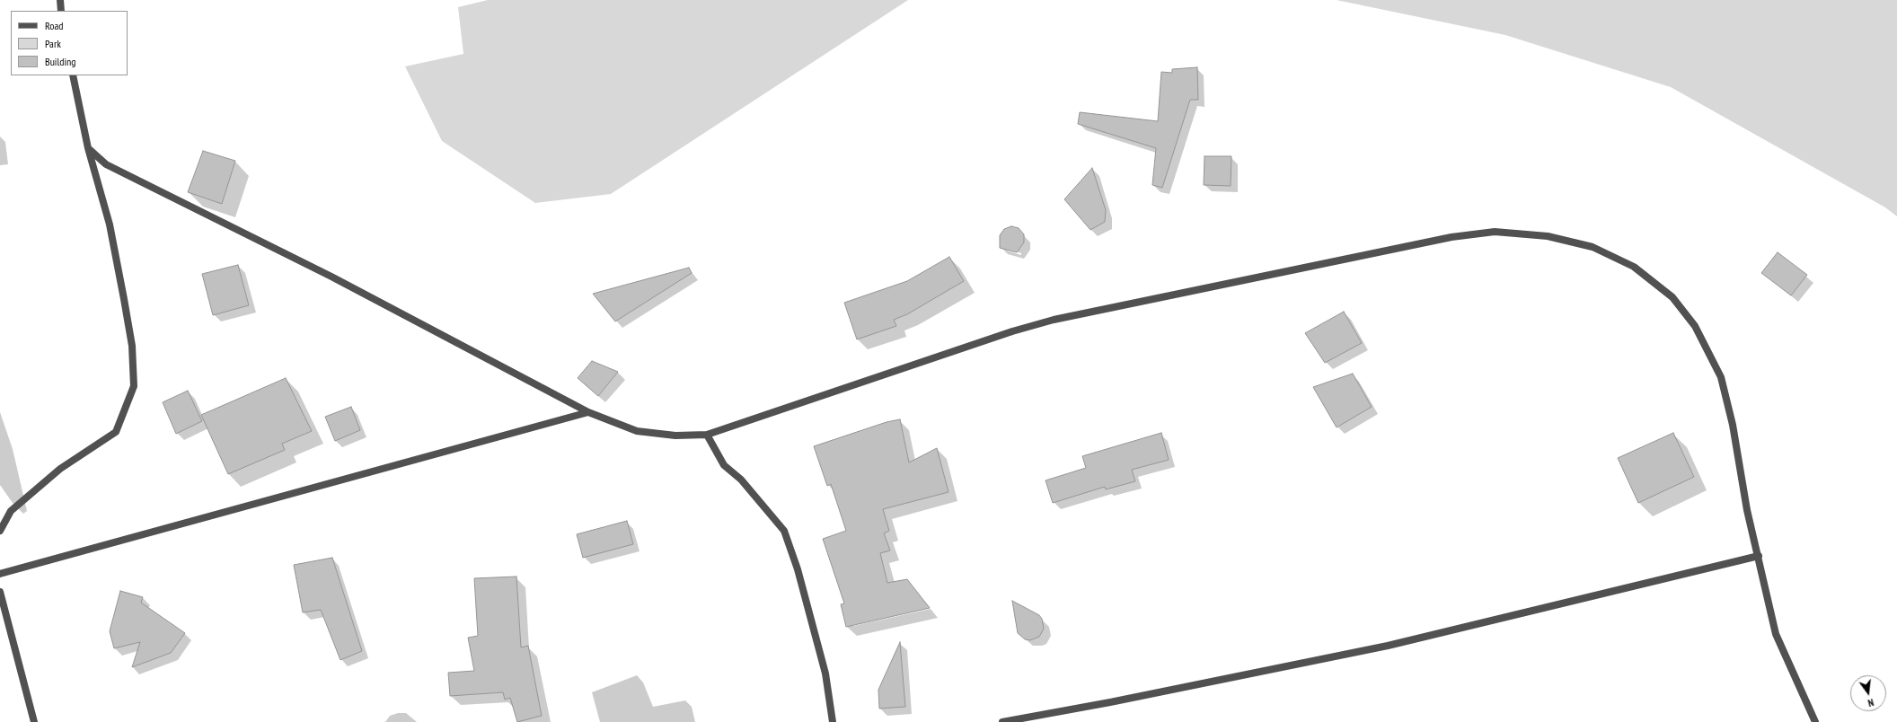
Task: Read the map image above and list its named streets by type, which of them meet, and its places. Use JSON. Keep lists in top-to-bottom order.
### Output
{
  "legend": ["Road", "Park", "Building"],
  "north": "bottom"
}
